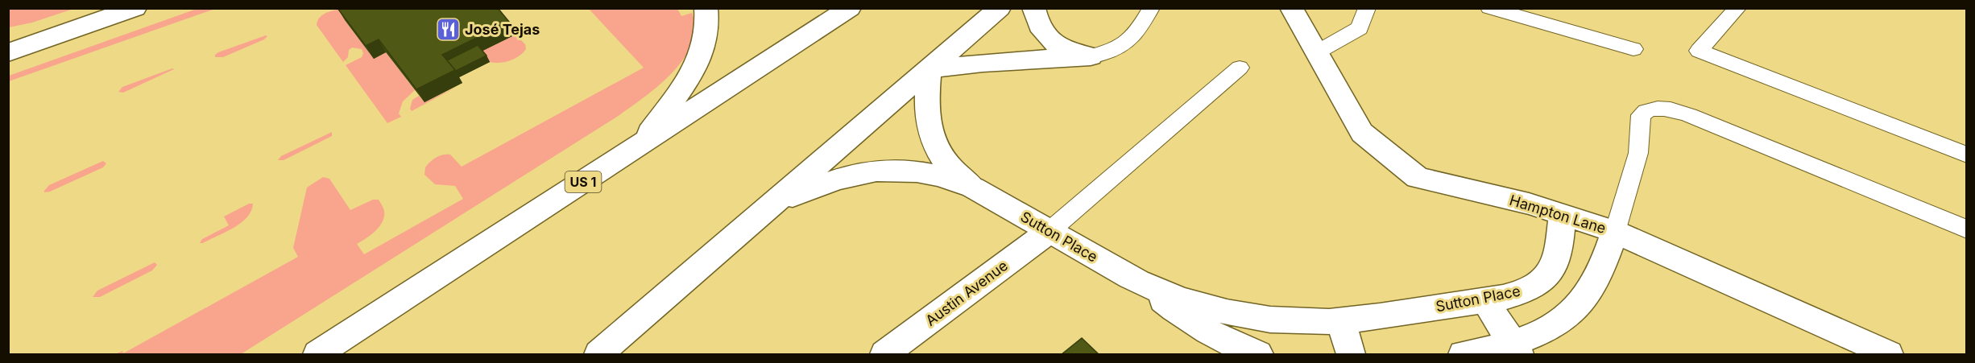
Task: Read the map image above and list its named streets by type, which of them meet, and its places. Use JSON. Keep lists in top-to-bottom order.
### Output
{
  "streets": {
    "main road": [
      "US 1",
      "Hampton Lane",
      "Sutton Place",
      "Austin Avenue"
    ]
  },
  "crossings": [
    ["Hampton Lane", "Sutton Place"],
    ["Sutton Place", "Austin Avenue"]
  ],
  "places": {
    "restaurant": ["José Tejas"]
  }
}
